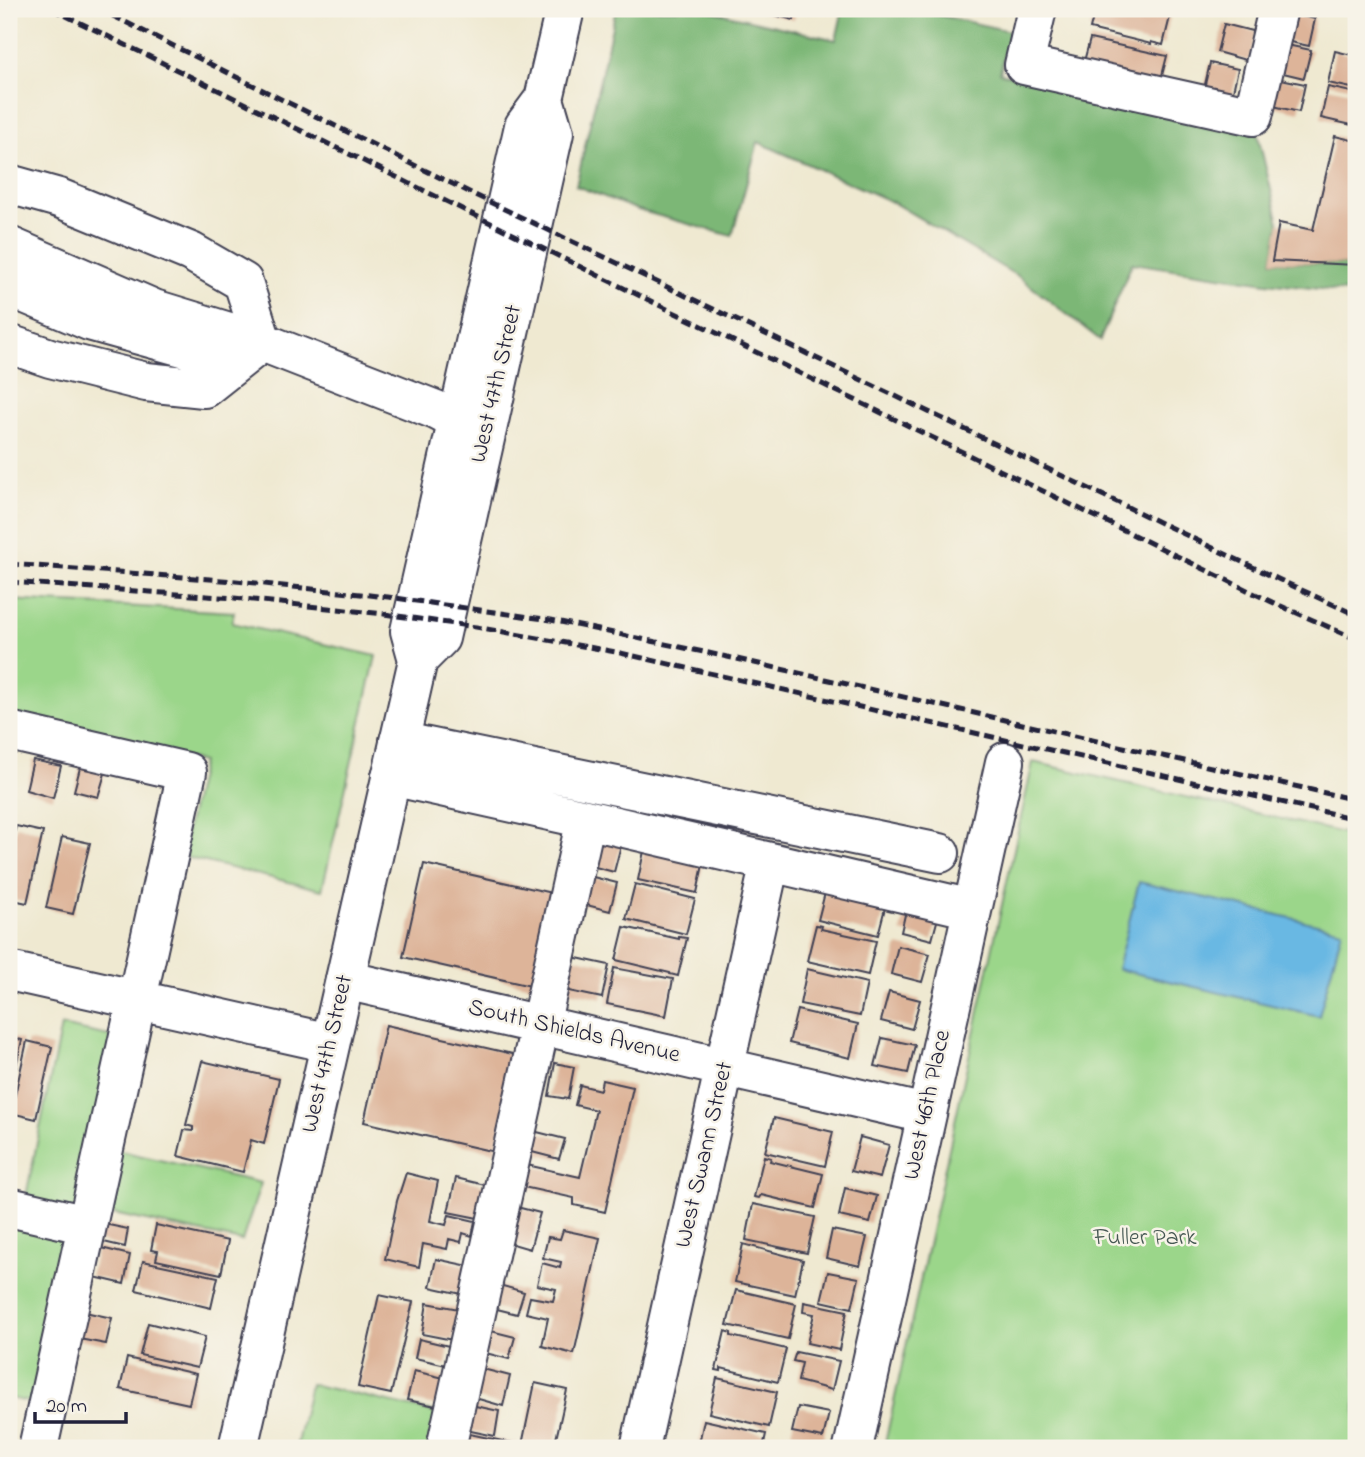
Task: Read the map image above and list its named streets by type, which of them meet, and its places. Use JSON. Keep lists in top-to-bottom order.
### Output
{
  "streets": {
    "street": [
      "West 47th Street",
      "South Shields Avenue",
      "West 46th Place",
      "West Swann Street"
    ]
  },
  "crossings": [
    ["West 47th Street", "South Shields Avenue"],
    ["South Shields Avenue", "West 46th Place"],
    ["South Shields Avenue", "West Swann Street"]
  ],
  "parks": ["Fuller Park"],
  "scale_bar": "20 m"
}
